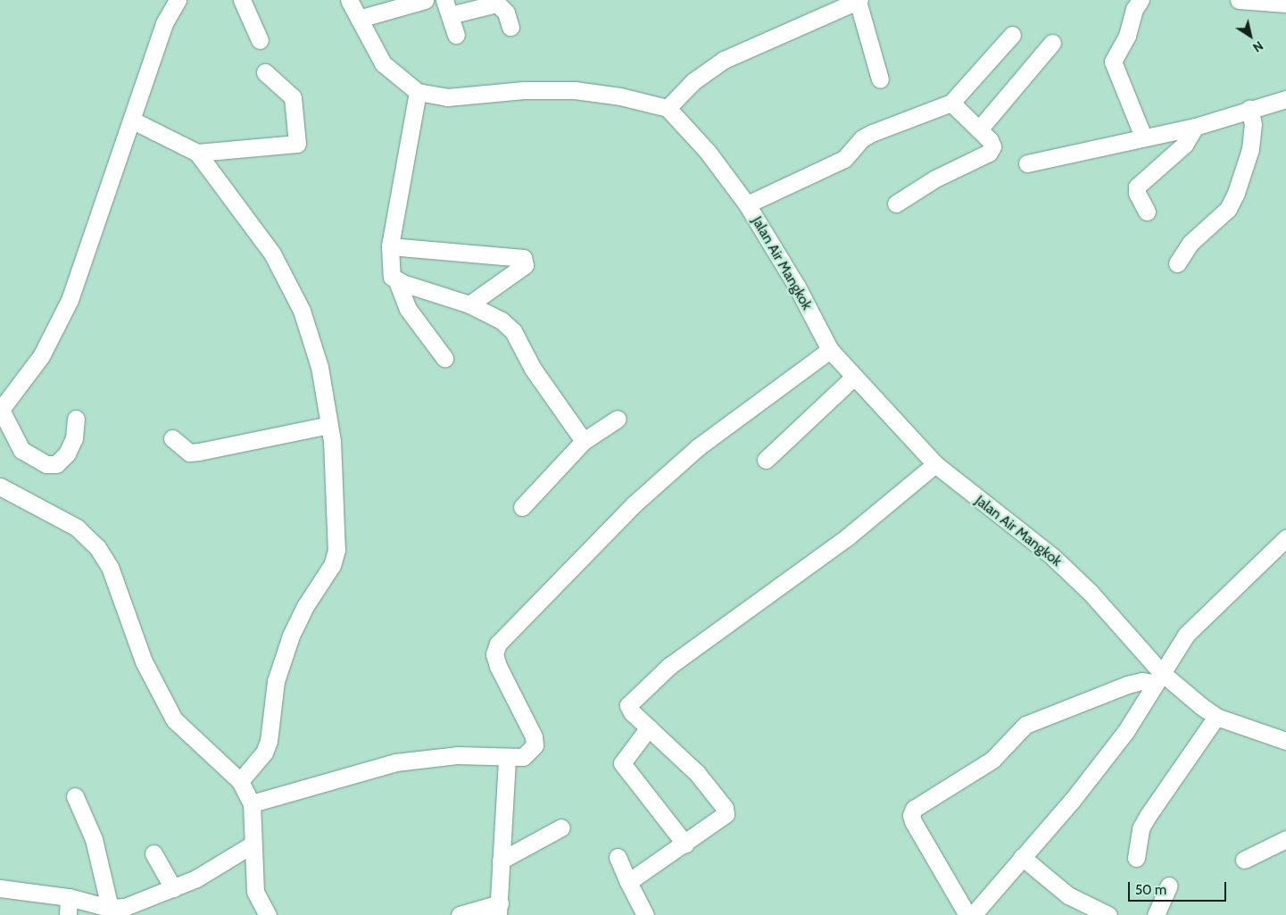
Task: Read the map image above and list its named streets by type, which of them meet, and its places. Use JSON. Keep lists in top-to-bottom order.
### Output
{
  "streets": {
    "street": ["Jalan Air Mangkok"]
  },
  "scale_bar": "50 m",
  "north": "bottom right"
}
